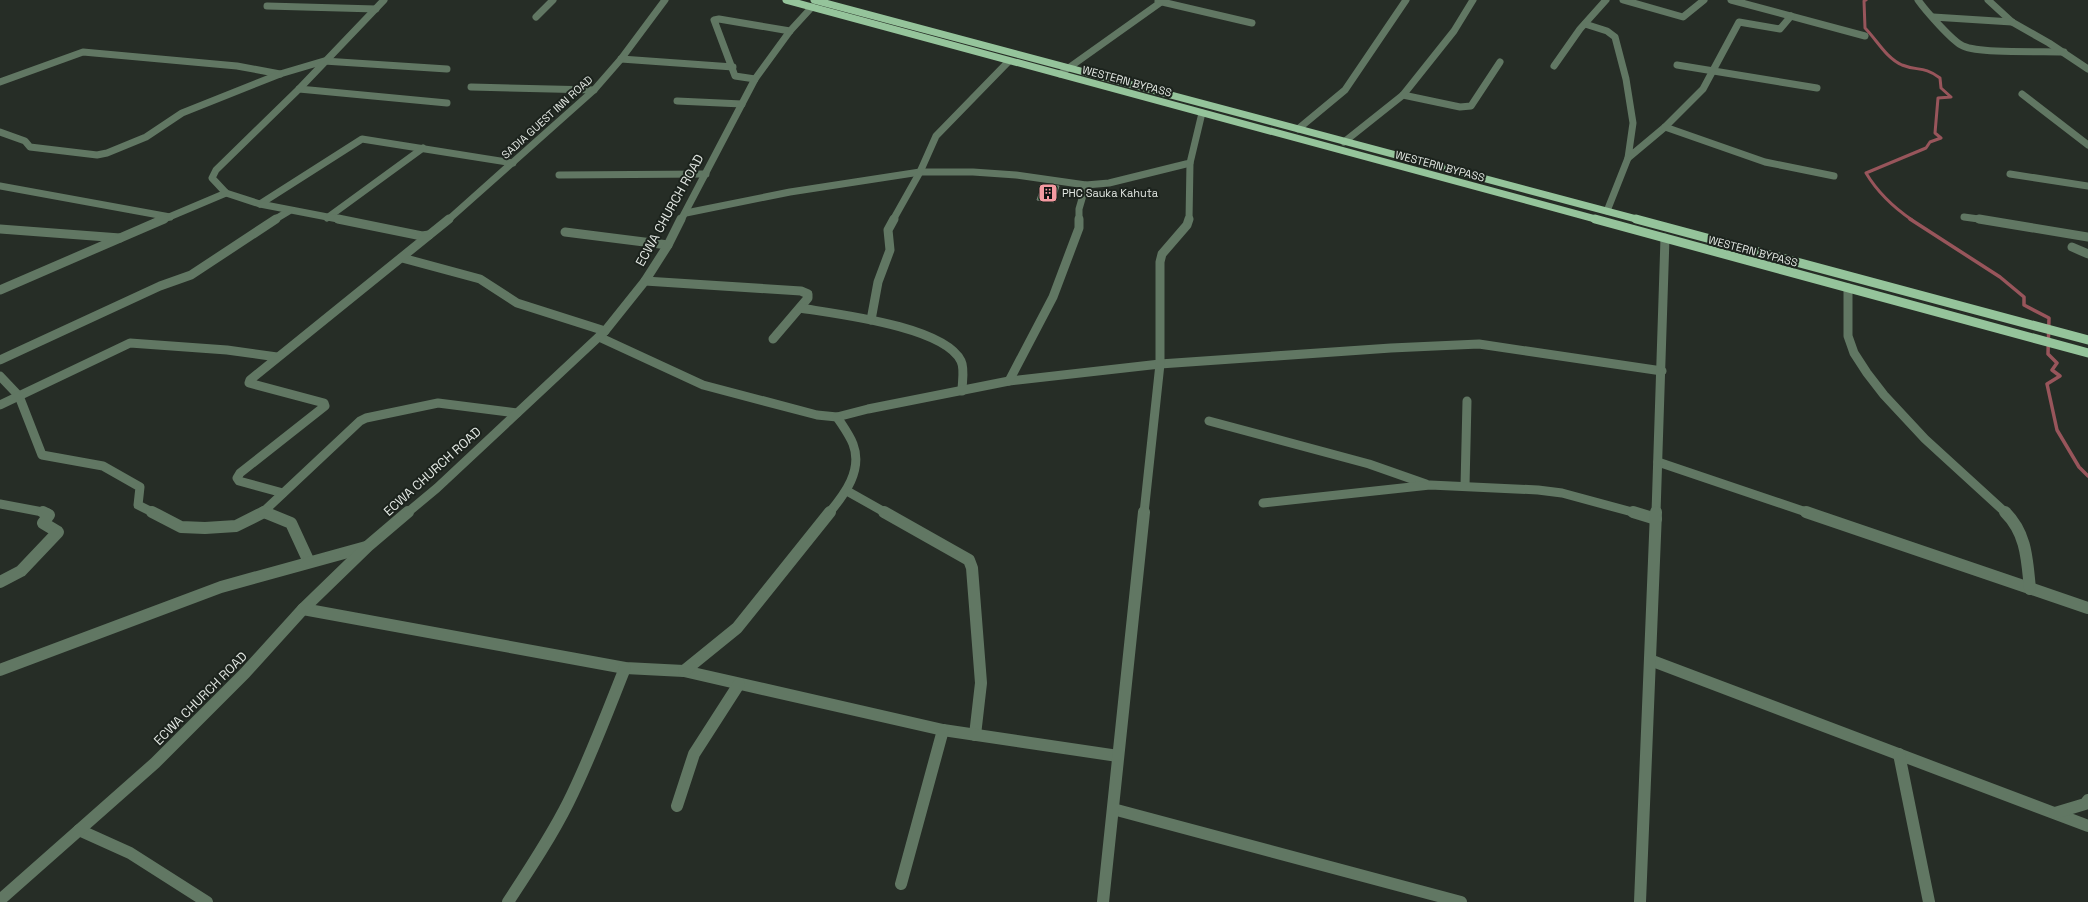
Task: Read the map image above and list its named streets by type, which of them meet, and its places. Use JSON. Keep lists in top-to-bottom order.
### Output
{
  "streets": {
    "main road": ["WESTERN BYPASS"],
    "street": ["SADIA GUEST INN ROAD", "ECWA CHURCH ROAD"]
  },
  "crossings": [
    ["WESTERN BYPASS", "ECWA CHURCH ROAD"]
  ],
  "places": {
    "building": ["PHC Sauka Kahuta"]
  }
}
